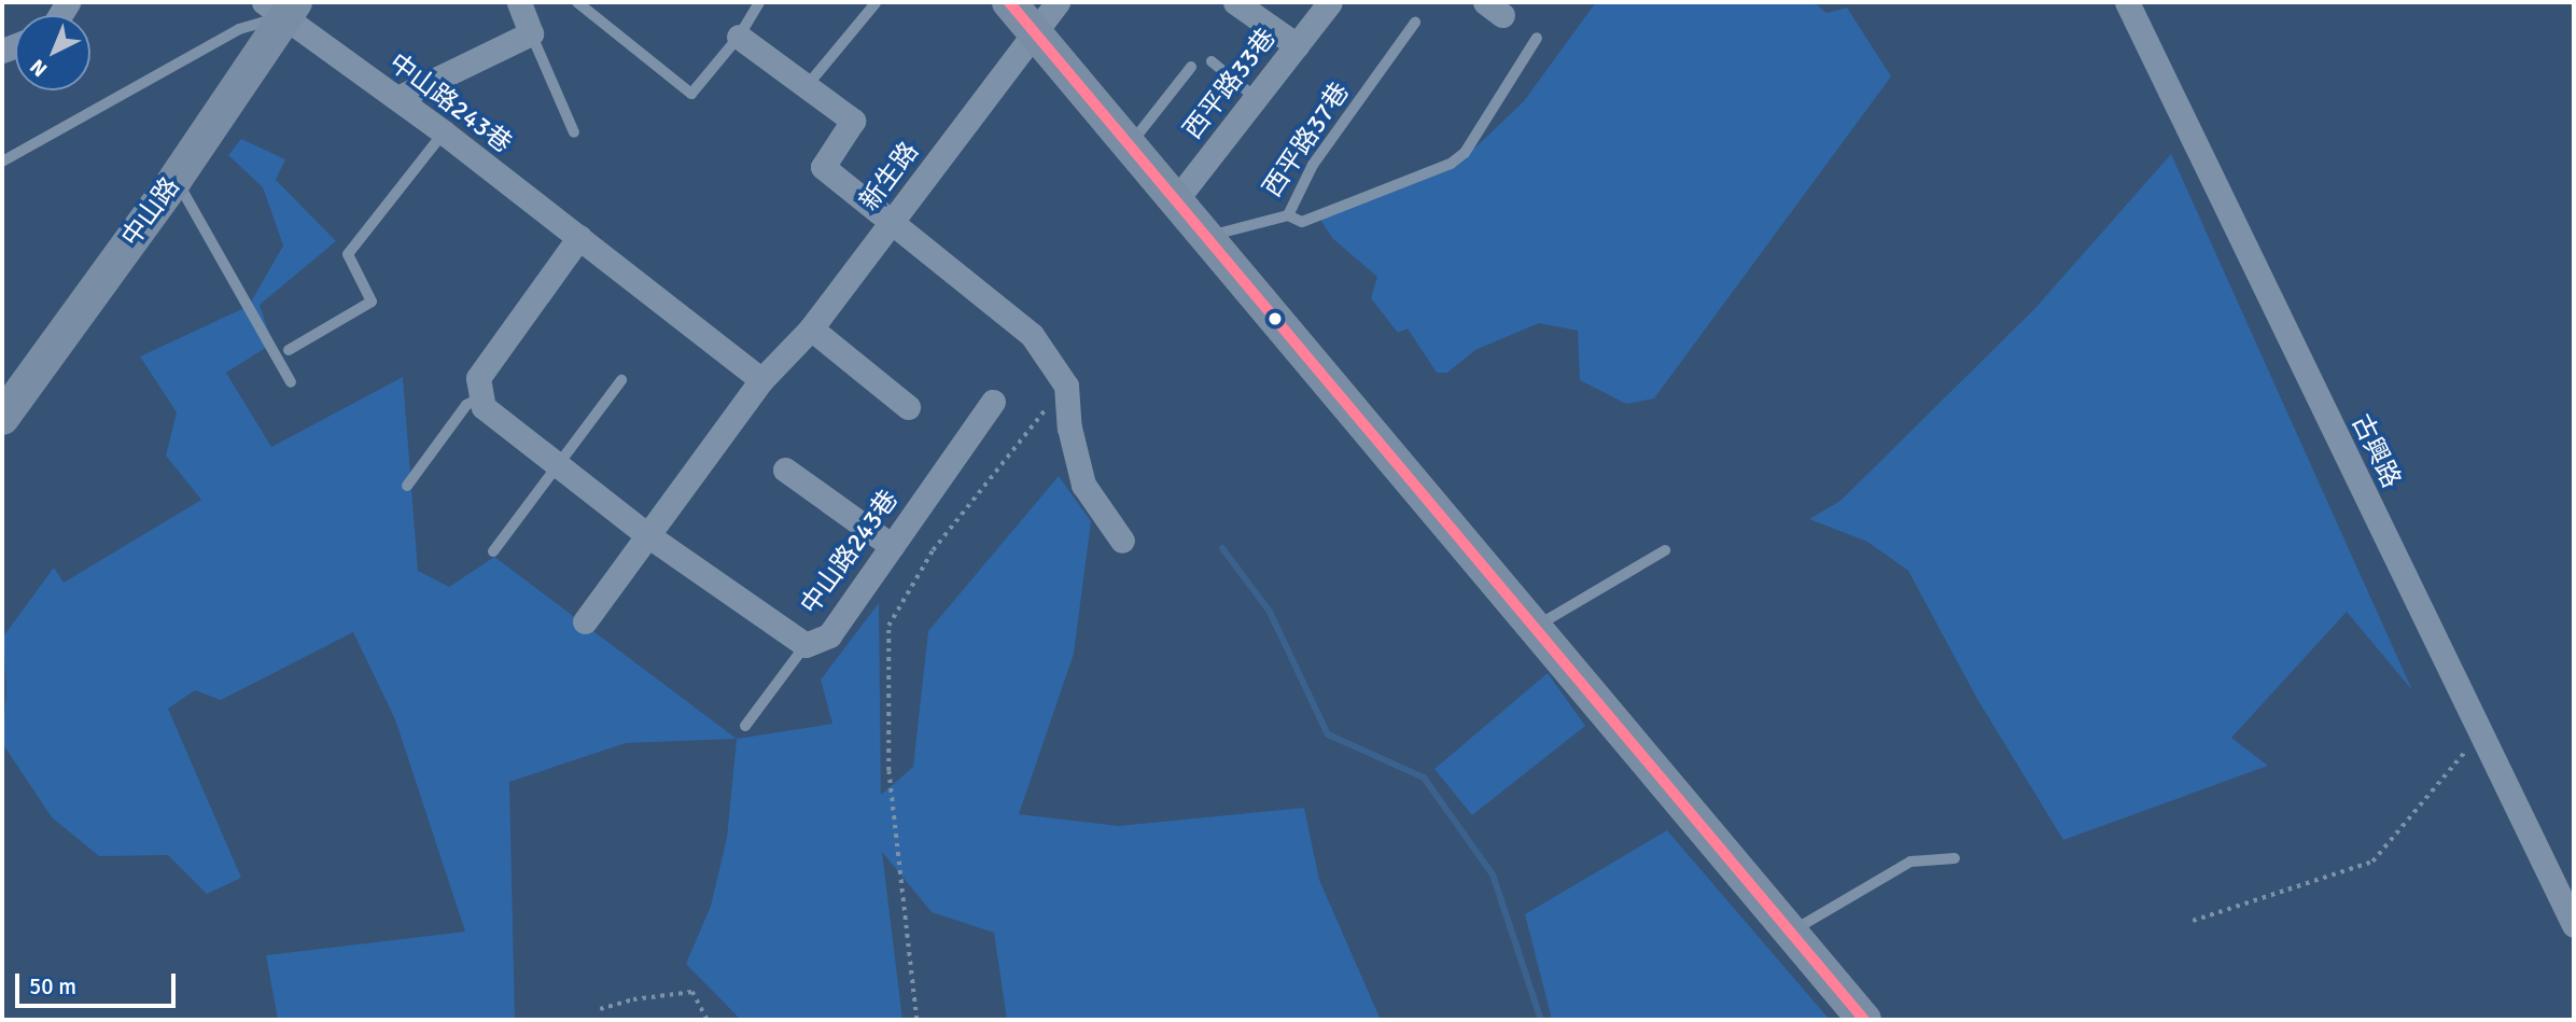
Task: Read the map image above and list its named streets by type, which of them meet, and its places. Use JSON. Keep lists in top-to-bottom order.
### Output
{
  "streets": {
    "main road": ["中山路"],
    "street": [
      "西平路33巷",
      "中山路243巷",
      "新生路",
      "古興路"
    ],
    "lane": ["西平路37巷"]
  },
  "crossings": [
    ["中山路243巷", "新生路"],
    ["中山路243巷", "中山路"]
  ],
  "scale_bar": "50 m",
  "north": "bottom left"
}
